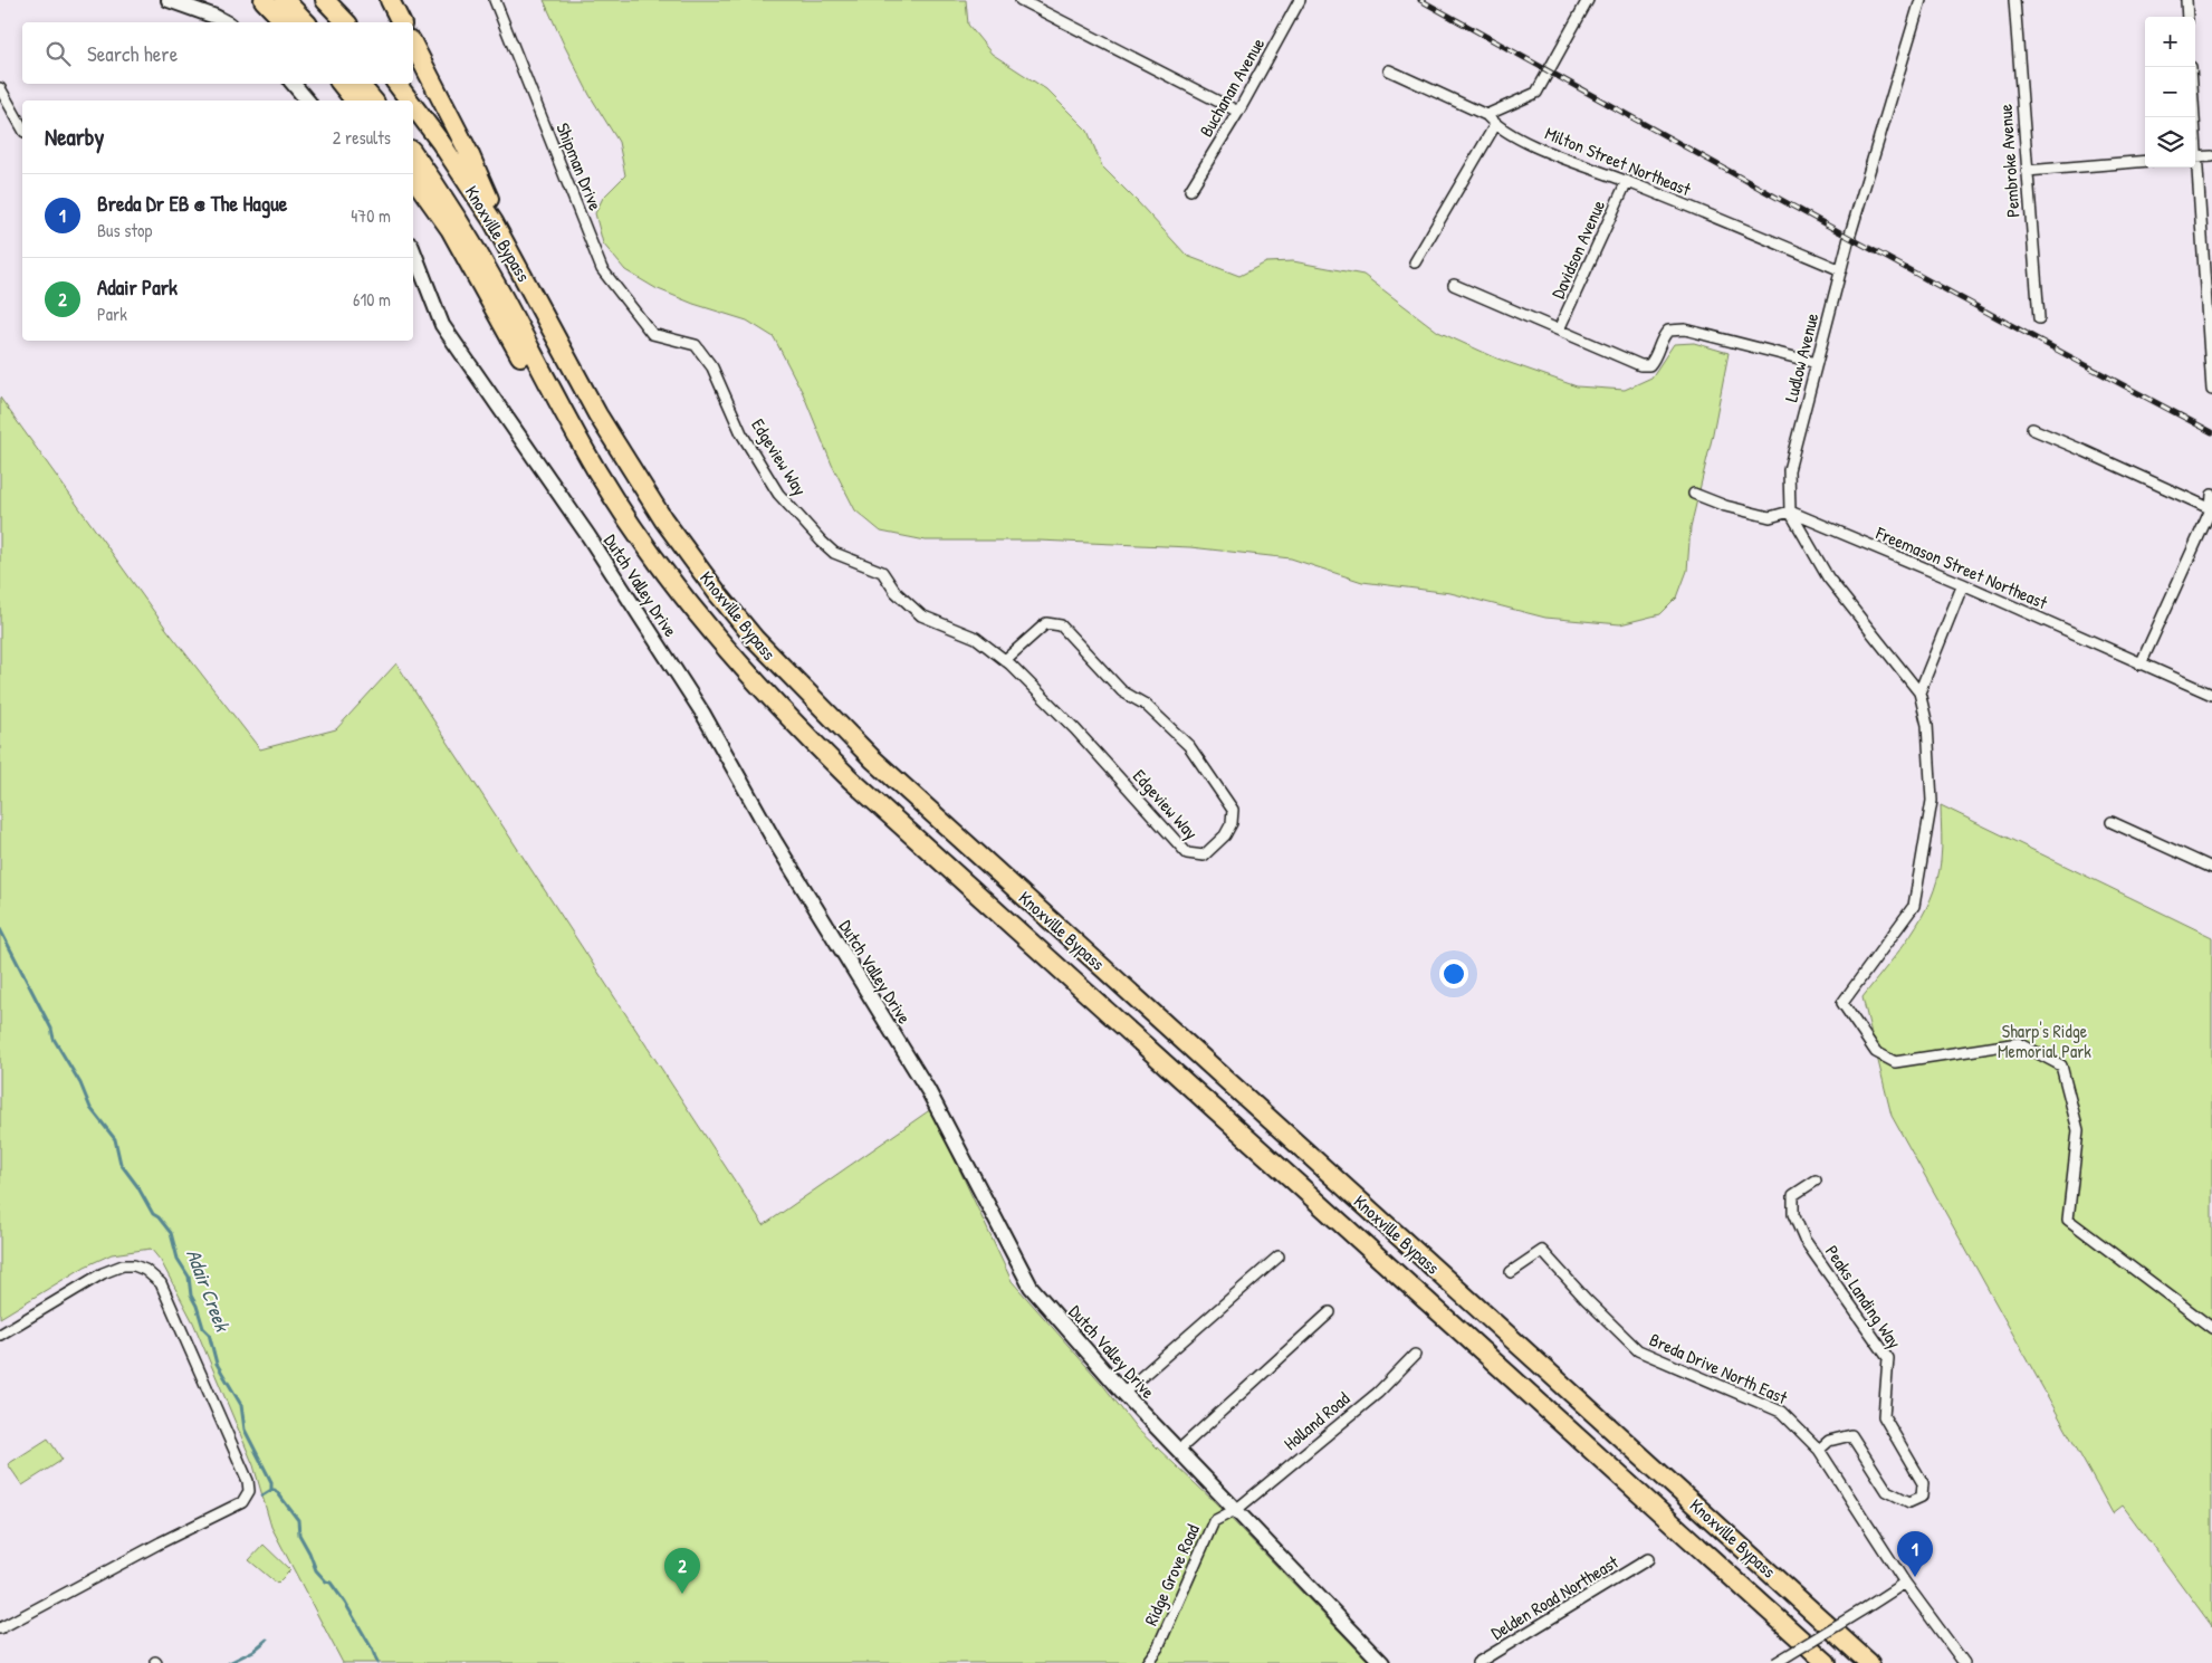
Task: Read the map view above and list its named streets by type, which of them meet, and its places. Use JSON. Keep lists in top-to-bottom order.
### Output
{
  "streets": {
    "highway": ["Knoxville Bypass"],
    "street": [
      "Buchanan Avenue",
      "Milton Street Northeast",
      "Pembroke Avenue",
      "Shipman Drive",
      "Davidson Avenue",
      "Ludlow Avenue",
      "Edgeview Way",
      "Freemason Street Northeast",
      "Dutch Valley Drive",
      "Peaks Landing Way",
      "Breda Drive North East",
      "Holland Road",
      "Ridge Grove Road",
      "Delden Road Northeast"
    ]
  },
  "crossings": [
    ["Milton Street Northeast", "Davidson Avenue"],
    ["Milton Street Northeast", "Ludlow Avenue"],
    ["Shipman Drive", "Edgeview Way"],
    ["Ludlow Avenue", "Freemason Street Northeast"],
    ["Dutch Valley Drive", "Holland Road"],
    ["Dutch Valley Drive", "Ridge Grove Road"],
    ["Peaks Landing Way", "Breda Drive North East"],
    ["Holland Road", "Ridge Grove Road"]
  ],
  "water": ["Adair Creek"],
  "parks": ["Sharp's Ridge Memorial Park"],
  "page": {
    "map_buttons": ["+", "−"],
    "search": "Search here",
    "heading": ["Nearby", "2 results"],
    "list": [
      {
        "mark": "1",
        "name": "Breda Dr EB @ The Hague",
        "note": "Bus stop",
        "value": "470 m"
      },
      {
        "mark": "2",
        "name": "Adair Park",
        "note": "Park",
        "value": "610 m"
      }
    ],
    "pins": ["1", "2"]
  }
}
